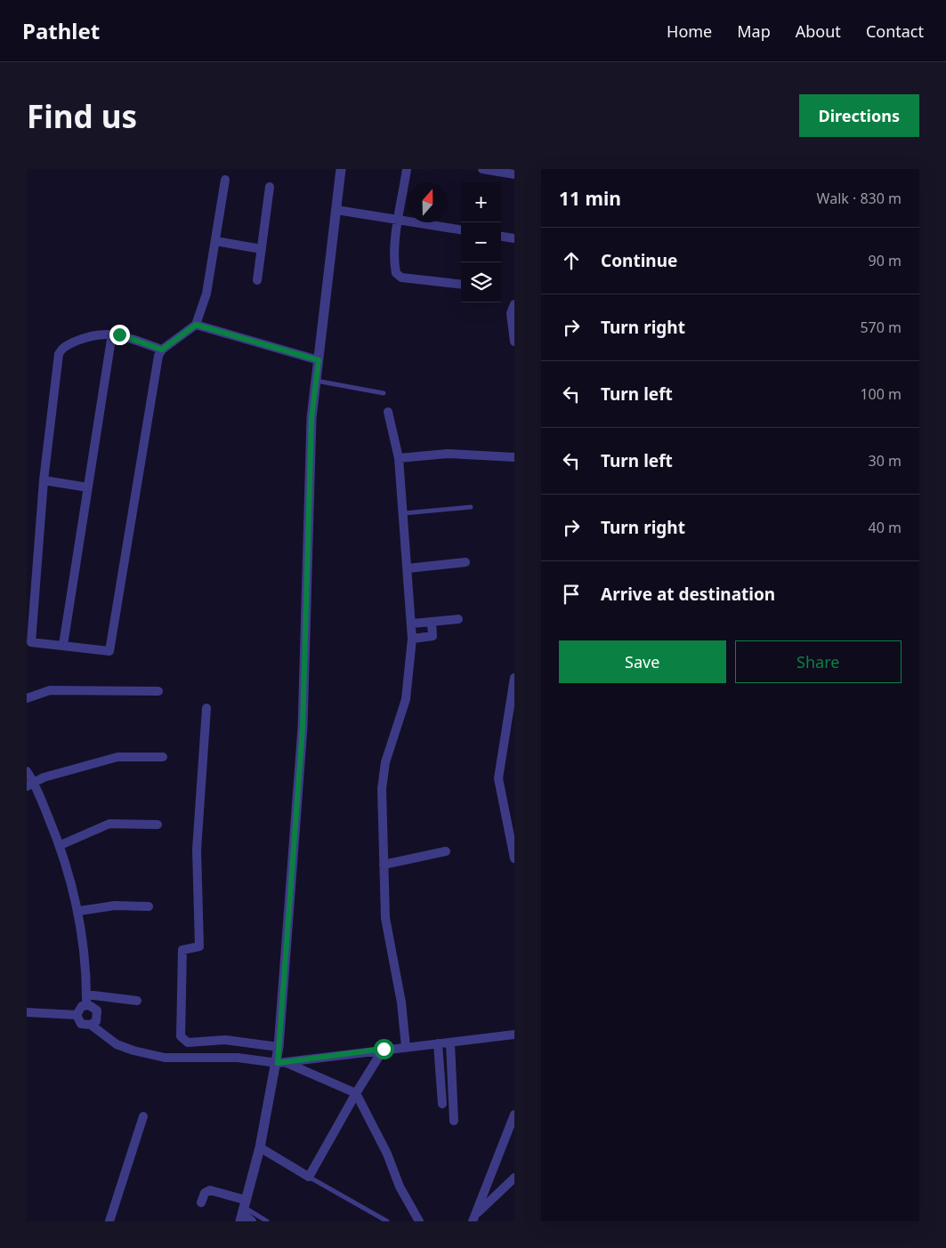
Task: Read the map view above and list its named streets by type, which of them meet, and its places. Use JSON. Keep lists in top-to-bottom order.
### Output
{
  "north": "top",
  "page": {
    "header": "Pathlet",
    "nav": [
      "Home",
      "Map",
      "About",
      "Contact"
    ],
    "buttons": [
      "Directions",
      ["Save", "Share"]
    ],
    "title": "Find us",
    "heading": ["11 min", "Walk · 830 m"],
    "map_buttons": ["+", "−"],
    "list": [
      ["Continue", "90 m"],
      ["Turn right", "570 m"],
      ["Turn left", "100 m"],
      ["Turn left", "30 m"],
      ["Turn right", "40 m"],
      "Arrive at destination"
    ]
  }
}
